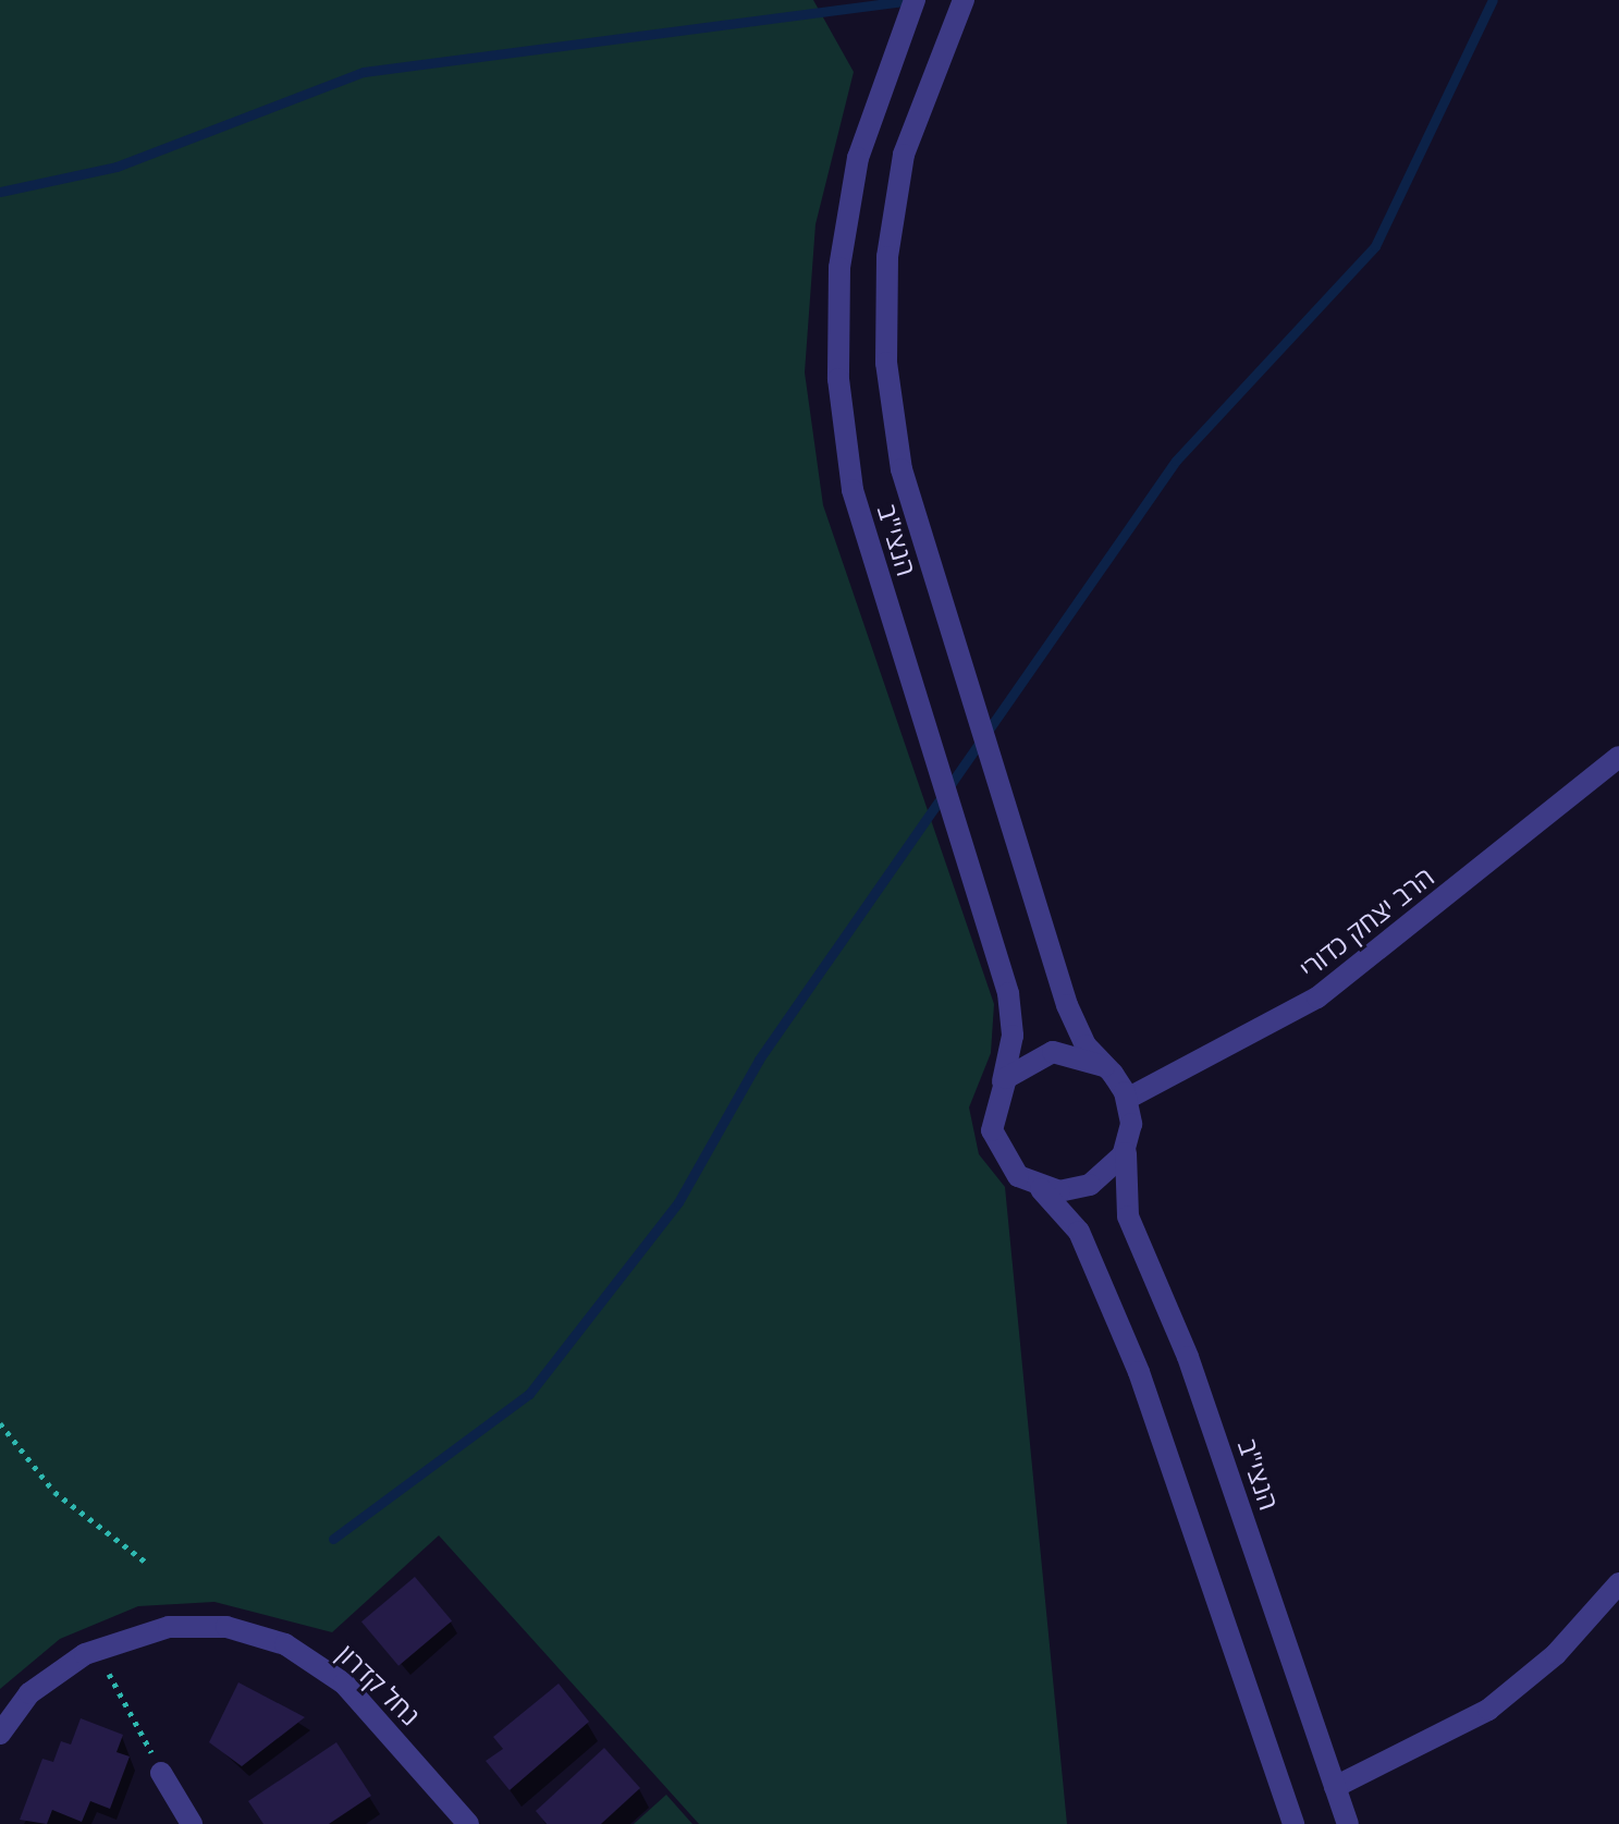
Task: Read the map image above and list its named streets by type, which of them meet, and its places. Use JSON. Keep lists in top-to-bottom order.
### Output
{
  "streets": {
    "street": ["הנצי\"ב", "הרב יצחק כדורי", "נחל קדרון"]
  },
  "crossings": [
    ["הנצי\"ב", "הרב יצחק כדורי"]
  ]
}
